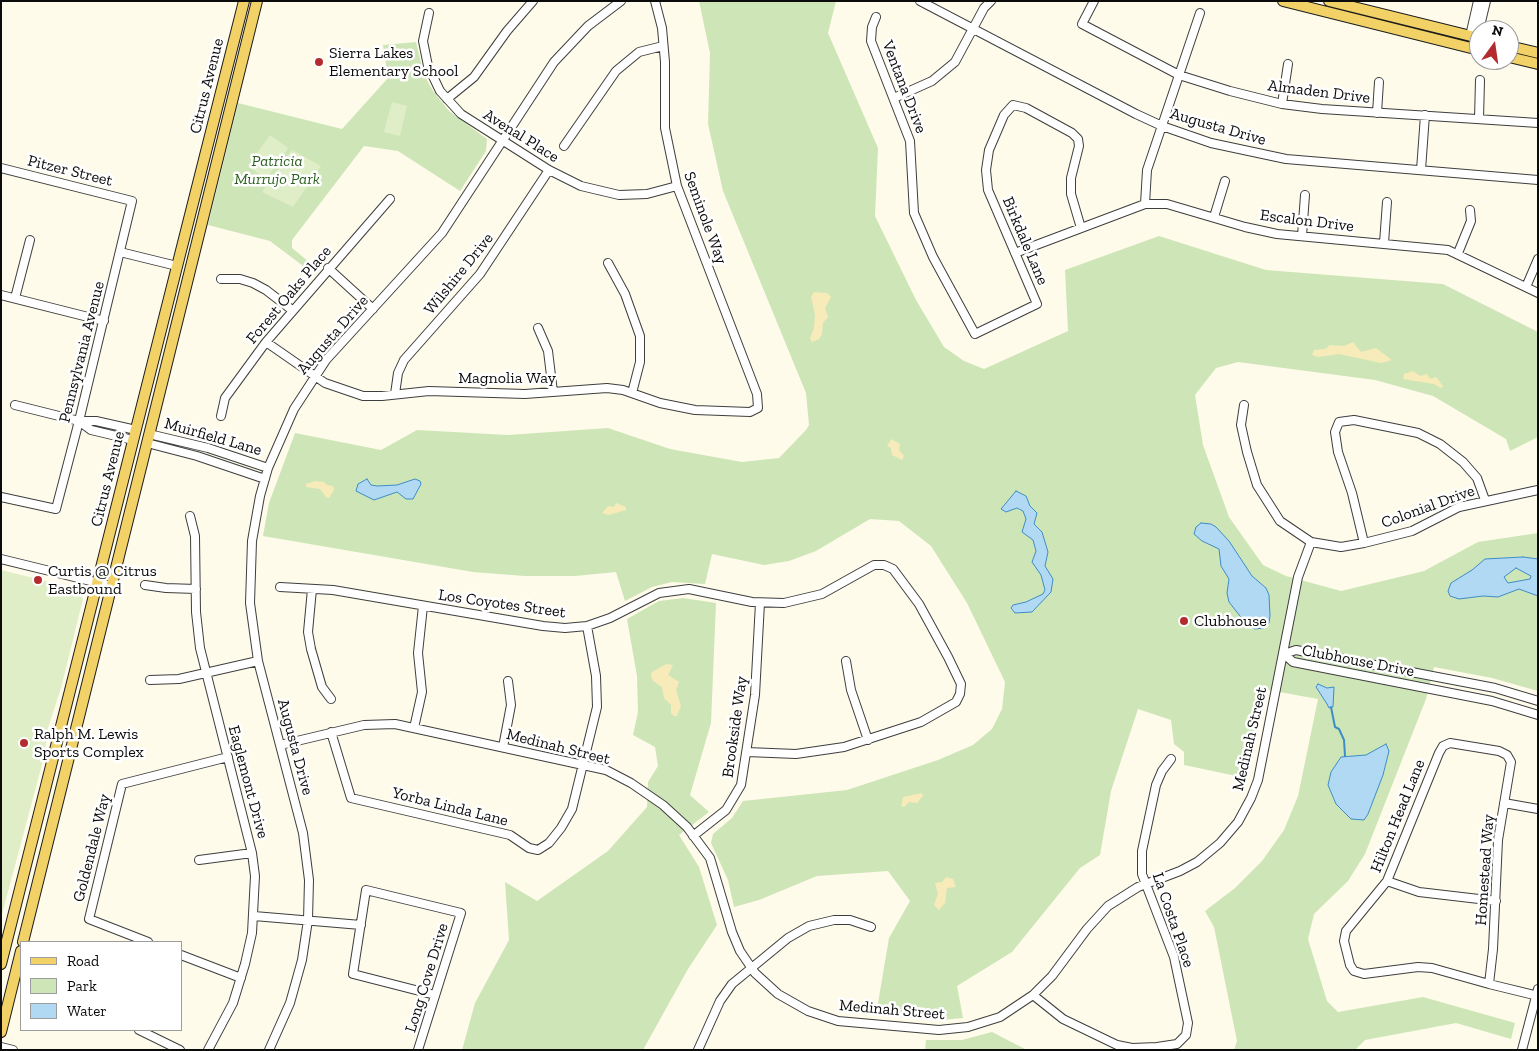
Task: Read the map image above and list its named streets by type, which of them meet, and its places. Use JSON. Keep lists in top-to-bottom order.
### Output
{
  "streets": {
    "main road": ["Citrus Avenue"],
    "street": [
      "Ventana Drive",
      "Almaden Drive",
      "Augusta Drive",
      "Avenal Place",
      "Pitzer Street",
      "Seminole Way",
      "Escalon Drive",
      "Birkdale Lane",
      "Wilshire Drive",
      "Forest Oaks Place",
      "Pennsylvania Avenue",
      "Magnolia Way",
      "Muirfield Lane",
      "Colonial Drive",
      "Los Coyotes Street",
      "Clubhouse Drive",
      "Brookside Way",
      "Medinah Street",
      "Eaglemont Drive",
      "Yorba Linda Lane",
      "Hilton Head Lane",
      "Goldendale Way",
      "Homestead Way",
      "La Costa Place",
      "Long Cove Drive"
    ]
  },
  "crossings": [
    ["Citrus Avenue", "Muirfield Lane"],
    ["Ventana Drive", "Birkdale Lane"],
    ["Augusta Drive", "Avenal Place"],
    ["Augusta Drive", "Magnolia Way"],
    ["Augusta Drive", "Muirfield Lane"],
    ["Augusta Drive", "Medinah Street"],
    ["Avenal Place", "Seminole Way"],
    ["Avenal Place", "Wilshire Drive"],
    ["Pitzer Street", "Pennsylvania Avenue"],
    ["Seminole Way", "Magnolia Way"],
    ["Escalon Drive", "Birkdale Lane"],
    ["Wilshire Drive", "Magnolia Way"],
    ["Forest Oaks Place", "Magnolia Way"],
    ["Colonial Drive", "Medinah Street"],
    ["Los Coyotes Street", "Brookside Way"],
    ["Clubhouse Drive", "Medinah Street"],
    ["Brookside Way", "Medinah Street"],
    ["Medinah Street", "Yorba Linda Lane"],
    ["Medinah Street", "La Costa Place"],
    ["Eaglemont Drive", "Goldendale Way"],
    ["Hilton Head Lane", "Homestead Way"]
  ],
  "parks": ["Patricia Murrujo Park"],
  "places": [
    "Sierra Lakes Elementary School",
    "Curtis @ Citrus Eastbound",
    "Clubhouse",
    "Ralph M. Lewis Sports Complex"
  ],
  "legend": ["Road", "Park", "Water"],
  "north": "top"
}
